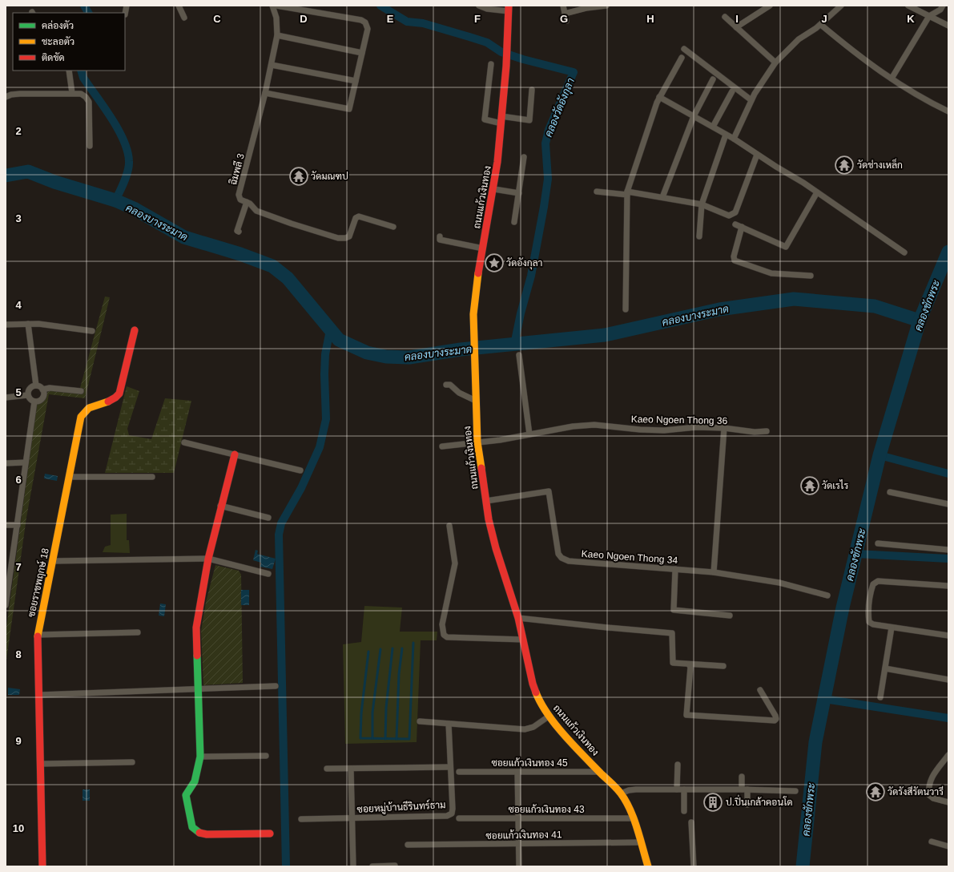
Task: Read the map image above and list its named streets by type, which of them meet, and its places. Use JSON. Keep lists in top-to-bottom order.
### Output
{
  "streets": {
    "street": [
      "ฉิมพลี 3",
      "ถนนแก้วเงินทอง",
      "Kaeo Ngoen Thong 36",
      "Kaeo Ngoen Thong 34",
      "ซอยราชพฤกษ์ 18",
      "ซอยแก้วเงินทอง 45",
      "ซอยหมู่บ้านธีรินทร์ธาม",
      "ซอยแก้วเงินทอง 43",
      "ซอยแก้วเงินทอง 41"
    ]
  },
  "crossings": [
    ["ถนนแก้วเงินทอง", "Kaeo Ngoen Thong 36"],
    ["ถนนแก้วเงินทอง", "Kaeo Ngoen Thong 34"],
    ["ถนนแก้วเงินทอง", "ซอยแก้วเงินทอง 45"],
    ["ถนนแก้วเงินทอง", "ซอยแก้วเงินทอง 43"],
    ["ถนนแก้วเงินทอง", "ซอยแก้วเงินทอง 41"]
  ],
  "water": ["คลองวัดอังกุลา", "คลองบางระมาด", "คลองชักพระ"],
  "places": {
    "temple": [
      "วัดช่างเหล็ก",
      "วัดมณฑป",
      "วัดเรไร",
      "วัดรังสีรัตนวารี"
    ],
    "place": ["วัดอังกุลา"],
    "building": ["ป.ปิ่นเกล้าคอนโด"]
  },
  "legend": ["คล่องตัว", "ชะลอตัว", "ติดขัด"],
  "grid": {
    "columns": [
      "C",
      "D",
      "E",
      "F",
      "G",
      "H",
      "I",
      "J",
      "K"
    ],
    "rows": [
      "2",
      "3",
      "4",
      "5",
      "6",
      "7",
      "8",
      "9",
      "10"
    ]
  }
}
